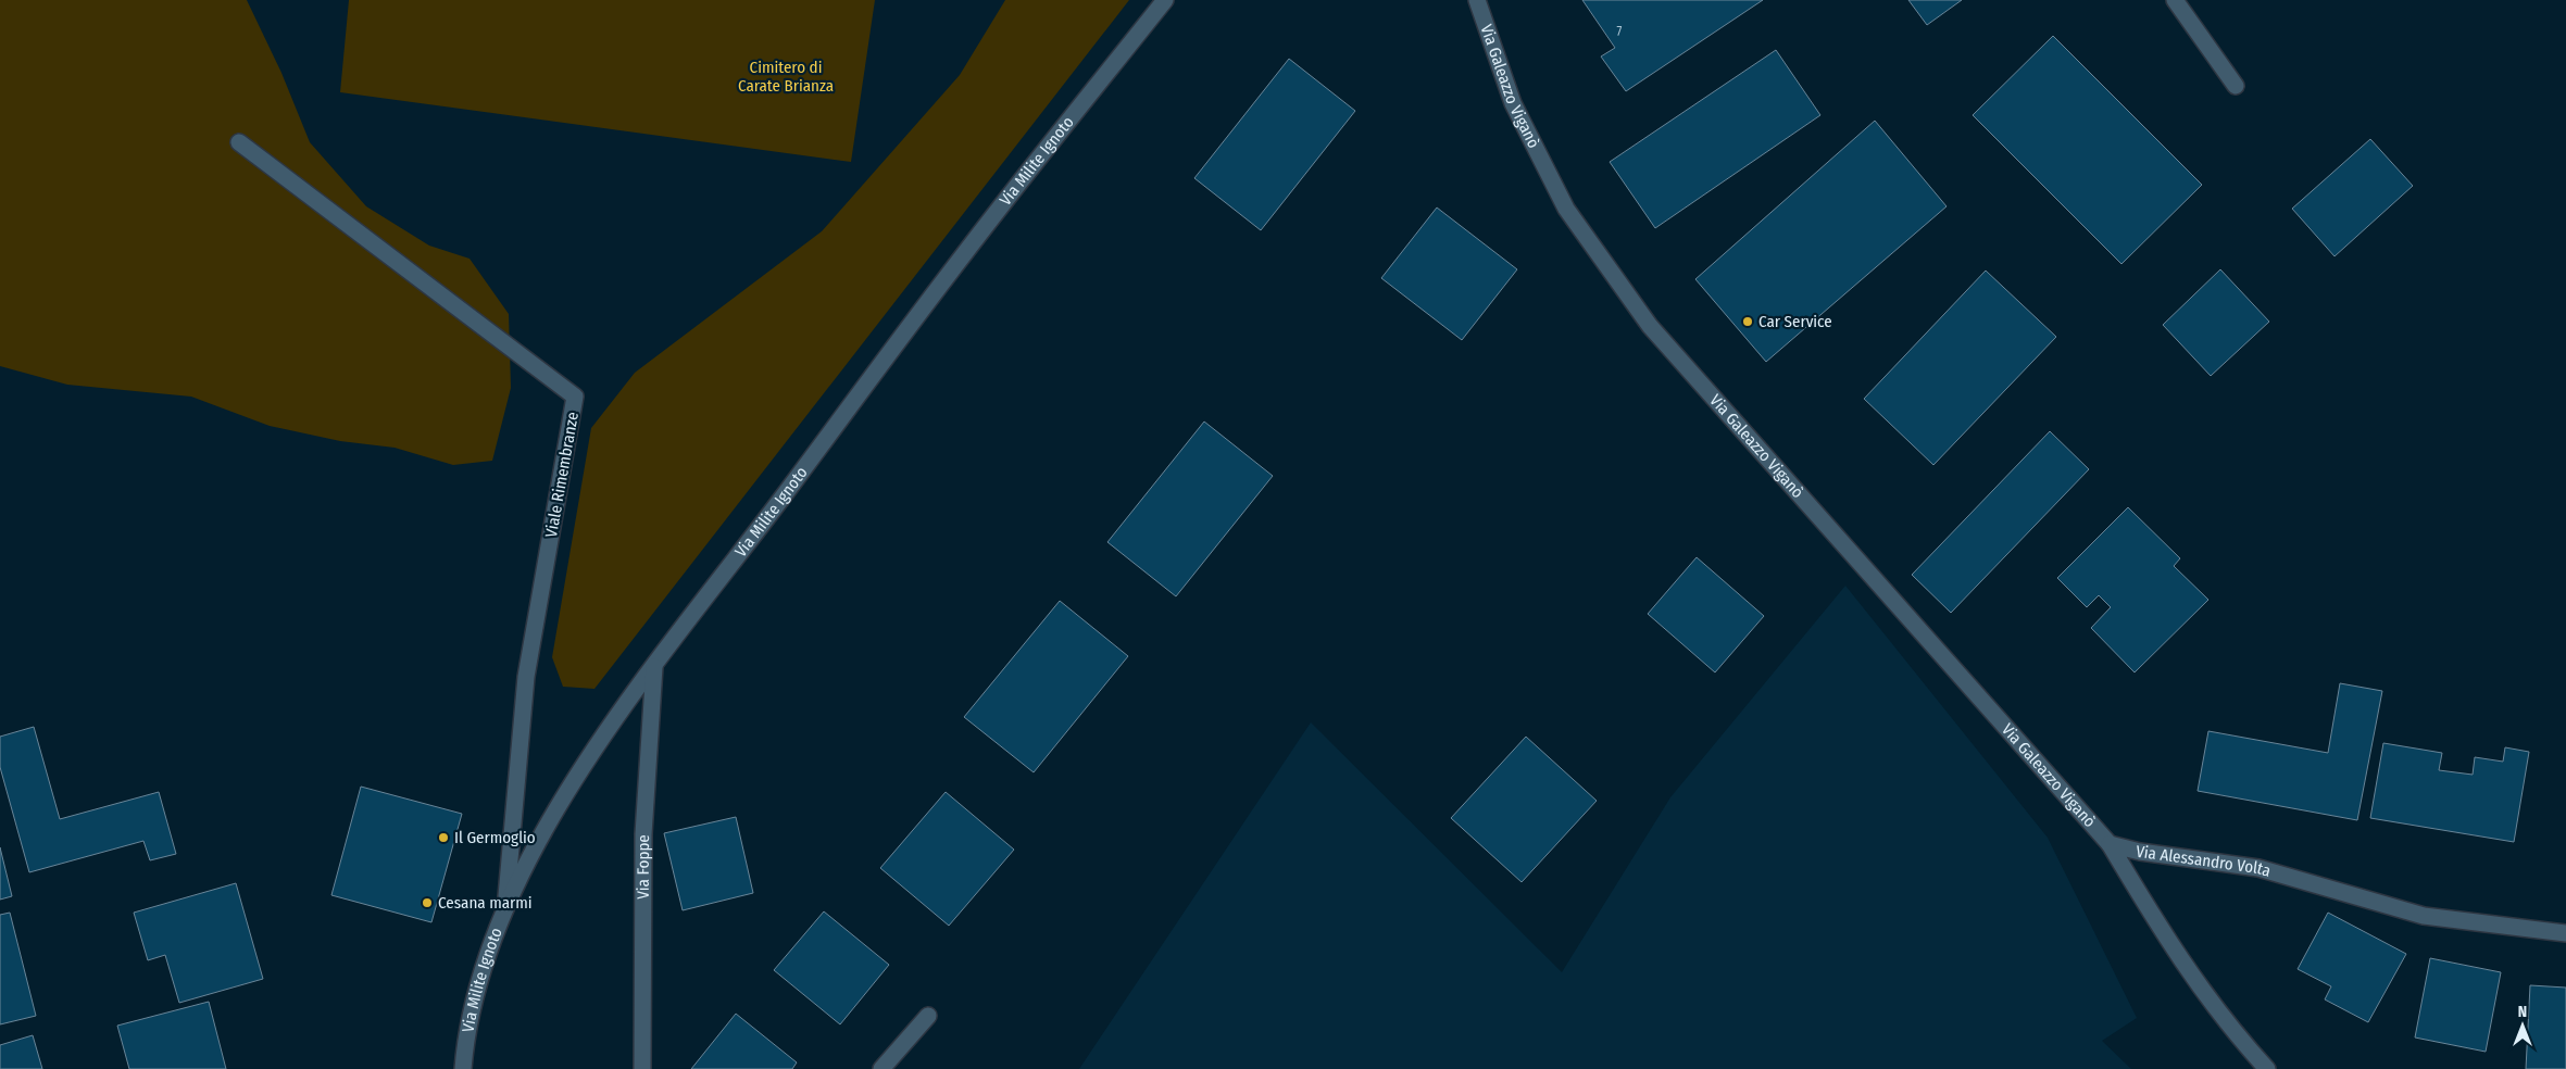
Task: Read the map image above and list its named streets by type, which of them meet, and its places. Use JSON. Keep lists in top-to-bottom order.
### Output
{
  "streets": {
    "street": [
      "Via Galeazzo Viganò",
      "Via Milite Ignoto",
      "Viale Rimembranze",
      "Via Alessandro Volta",
      "Via Foppe"
    ]
  },
  "crossings": [
    ["Via Galeazzo Viganò", "Via Alessandro Volta"],
    ["Via Milite Ignoto", "Viale Rimembranze"],
    ["Via Milite Ignoto", "Via Foppe"]
  ],
  "parks": ["Cimitero di Carate Brianza"],
  "places": ["Car Service", "Il Germoglio", "Cesana marmi"],
  "house_numbers": ["7"],
  "north": "top"
}
